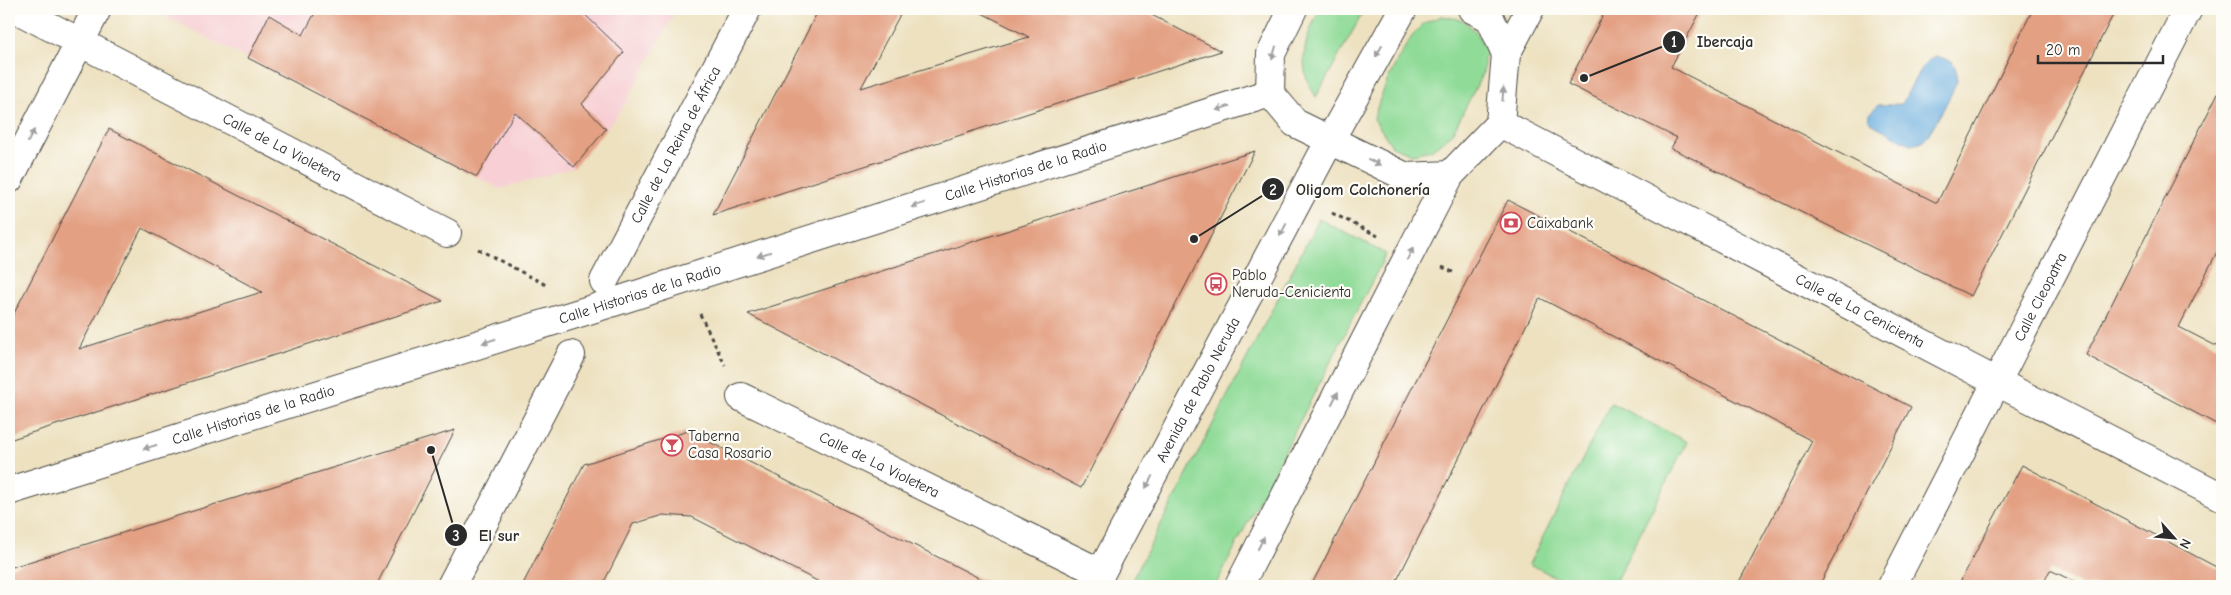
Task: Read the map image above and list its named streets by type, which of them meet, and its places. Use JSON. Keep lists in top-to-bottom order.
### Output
{
  "streets": {
    "street": [
      "Calle de La Reina de África",
      "Calle de La Violetera",
      "Calle Historias de la Radio",
      "Calle Cleopatra",
      "Calle de La Cenicienta",
      "Avenida de Pablo Neruda"
    ]
  },
  "crossings": [
    ["Calle de La Violetera", "Avenida de Pablo Neruda"],
    ["Calle Cleopatra", "Calle de La Cenicienta"]
  ],
  "one_way": ["Calle Historias de la Radio"],
  "places": {
    "other": ["Ibercaja", "Oligom Colchonería", "El sur"],
    "bank": ["Caixabank"],
    "bus stop": ["Pablo Neruda-Cenicienta"],
    "bar": ["Taberna Casa Rosario"]
  },
  "scale_bar": "20 m",
  "north": "bottom right"
}
